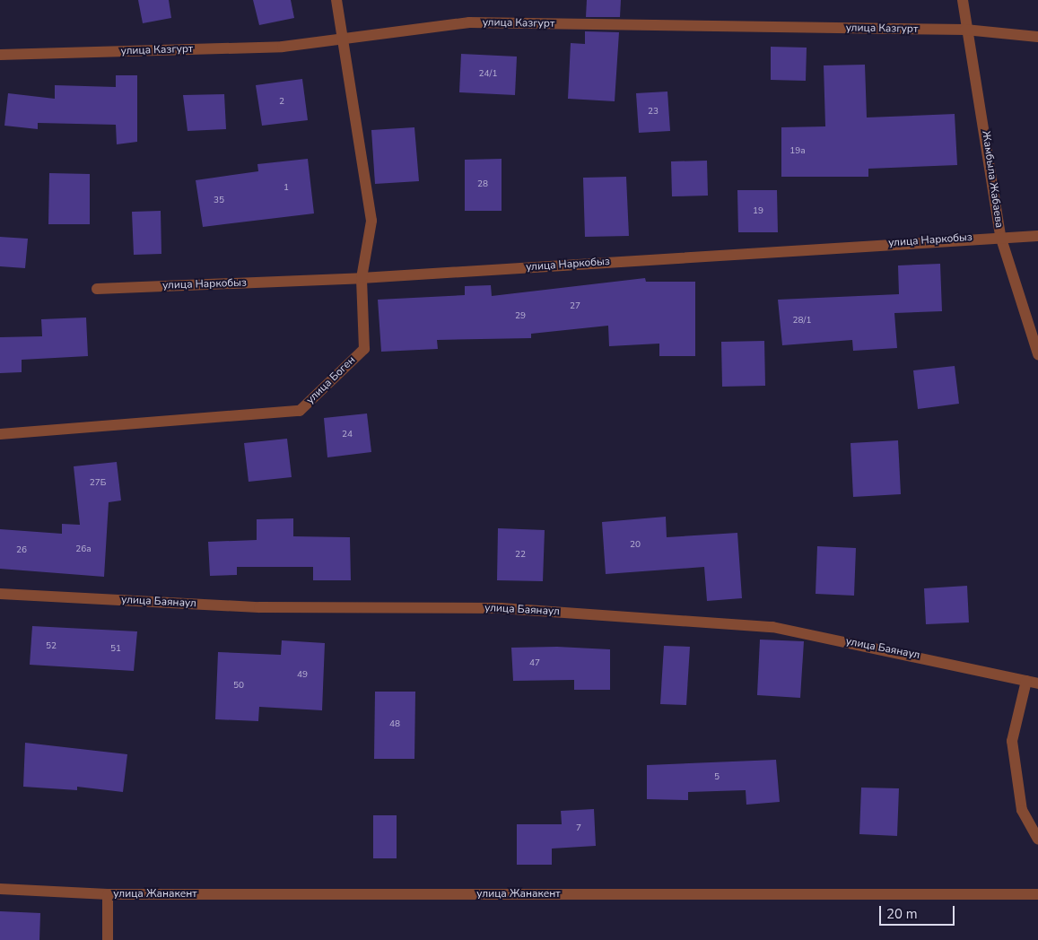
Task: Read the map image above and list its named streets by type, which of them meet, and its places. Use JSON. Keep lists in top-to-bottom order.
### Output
{
  "streets": {
    "street": [
      "улица Казгурт",
      "Жамбыла Жабаева",
      "улица Наркобыз",
      "улица Боген",
      "улица Баянаул",
      "улица Жанакент"
    ]
  },
  "crossings": [
    ["улица Казгурт", "Жамбыла Жабаева"],
    ["улица Казгурт", "улица Боген"],
    ["Жамбыла Жабаева", "улица Наркобыз"],
    ["улица Наркобыз", "улица Боген"]
  ],
  "house_numbers": [
    "24/1",
    "2",
    "23",
    "19а",
    "28",
    "1",
    "35",
    "19",
    "27",
    "29",
    "28/1",
    "24",
    "27Б",
    "20",
    "26а",
    "26",
    "22",
    "52",
    "51",
    "47",
    "49",
    "50",
    "48",
    "5",
    "7"
  ],
  "scale_bar": "20 m"
}
